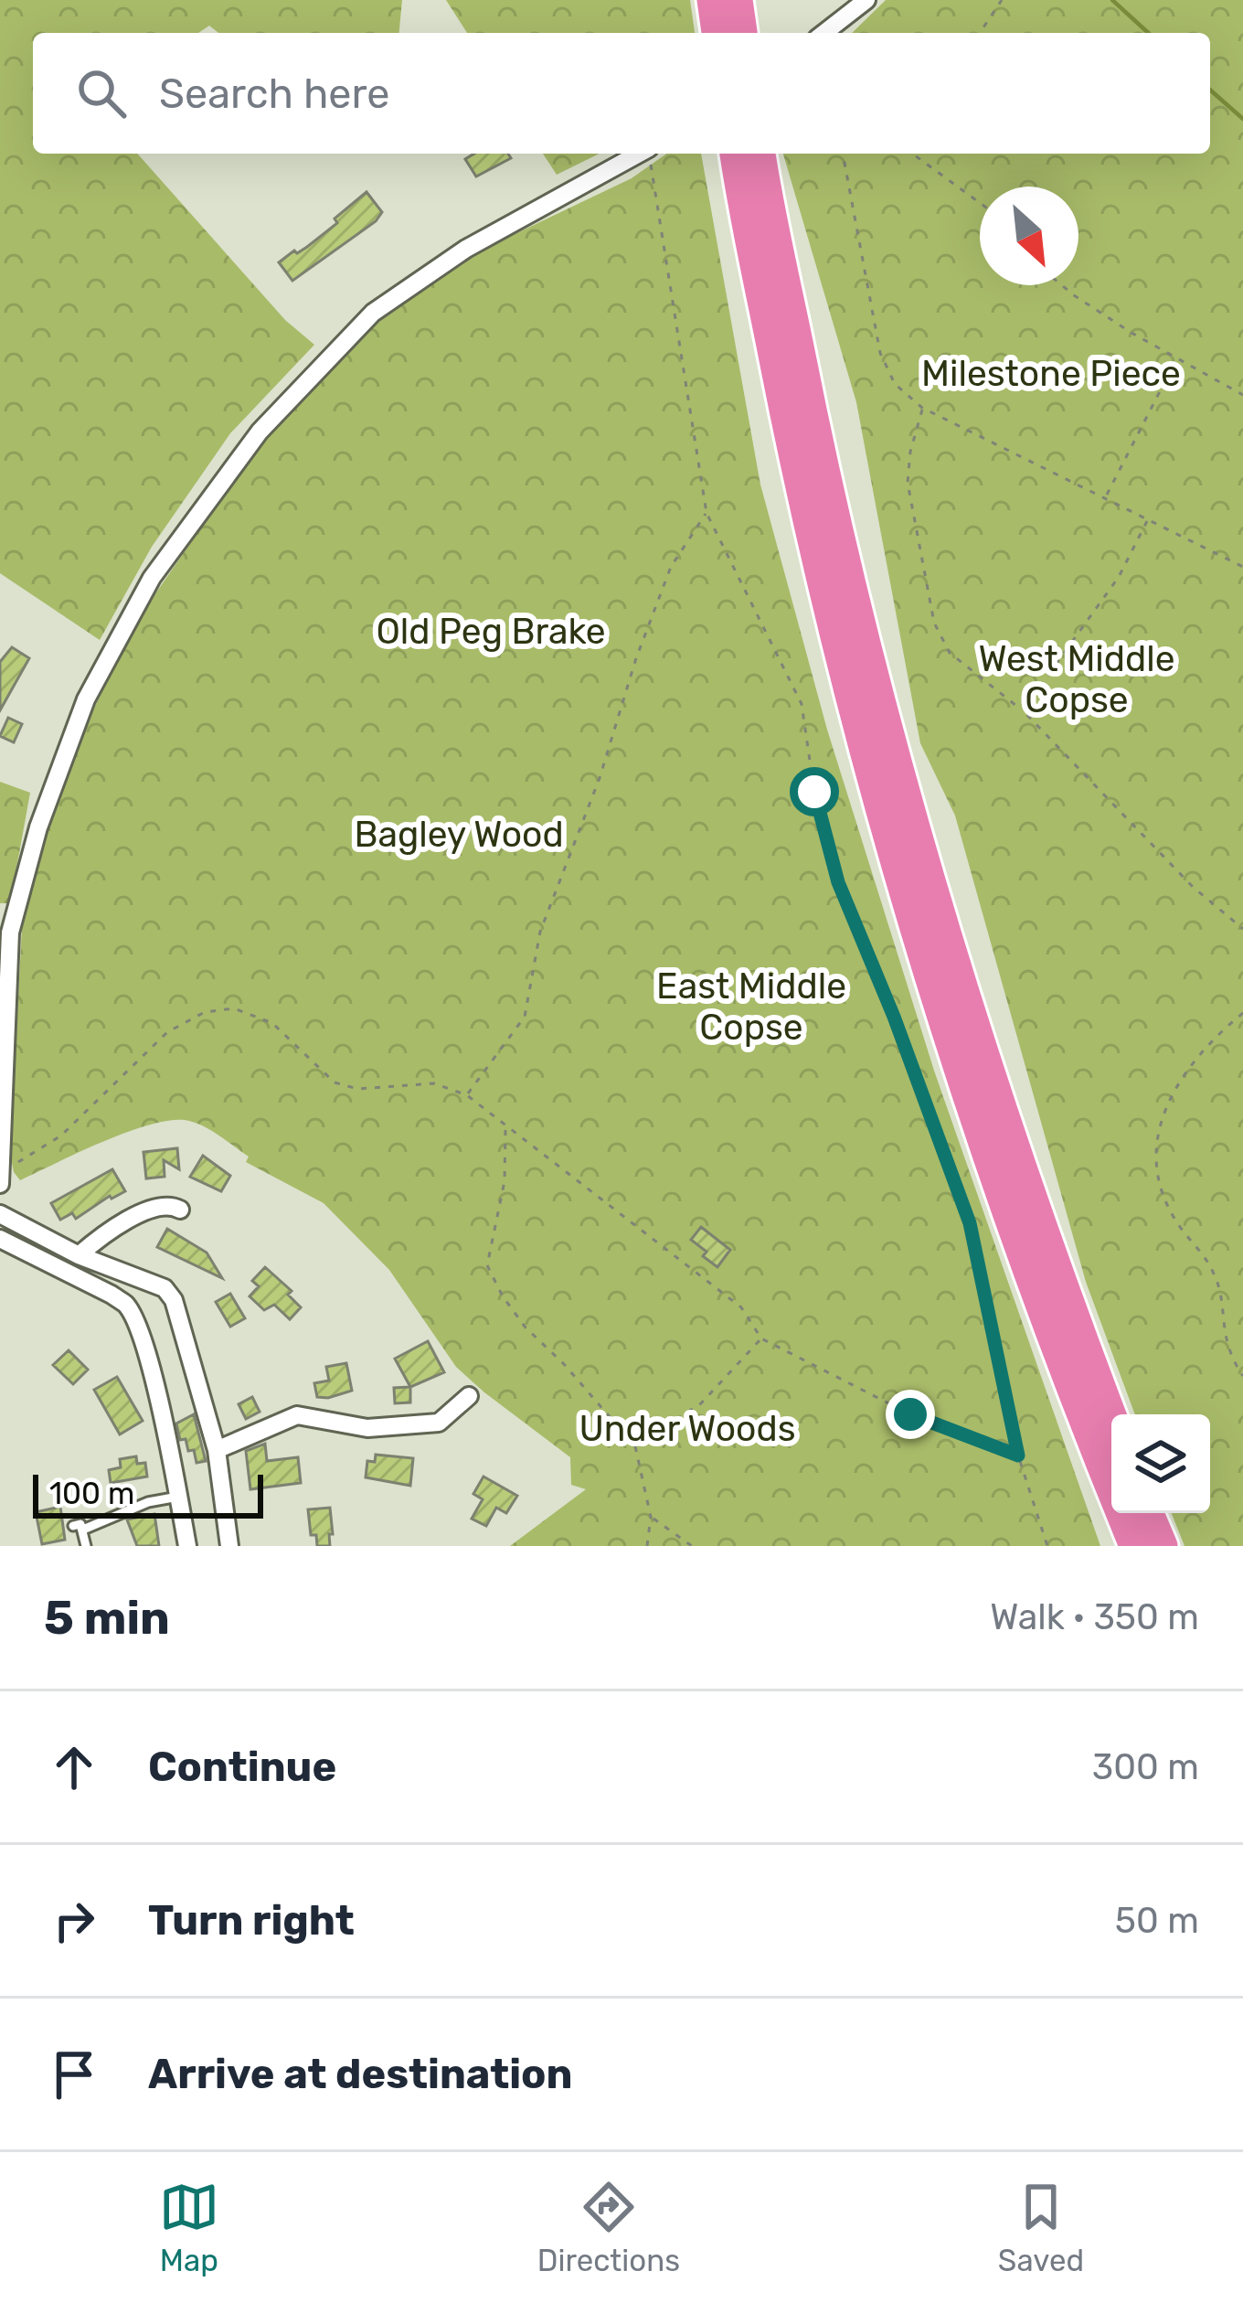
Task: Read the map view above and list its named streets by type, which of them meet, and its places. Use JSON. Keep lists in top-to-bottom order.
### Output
{
  "parks": [
    "Milestone Piece",
    "Old Peg Brake",
    "West Middle Copse",
    "Bagley Wood",
    "East Middle Copse",
    "Under Woods"
  ],
  "scale_bar": "100 m",
  "north": "bottom right",
  "page": {
    "search": "Search here",
    "scale": "100 m",
    "heading": ["5 min", "Walk · 350 m"],
    "list": [
      ["Continue", "300 m"],
      ["Turn right", "50 m"],
      "Arrive at destination"
    ],
    "nav": ["Map", "Directions", "Saved"]
  }
}
